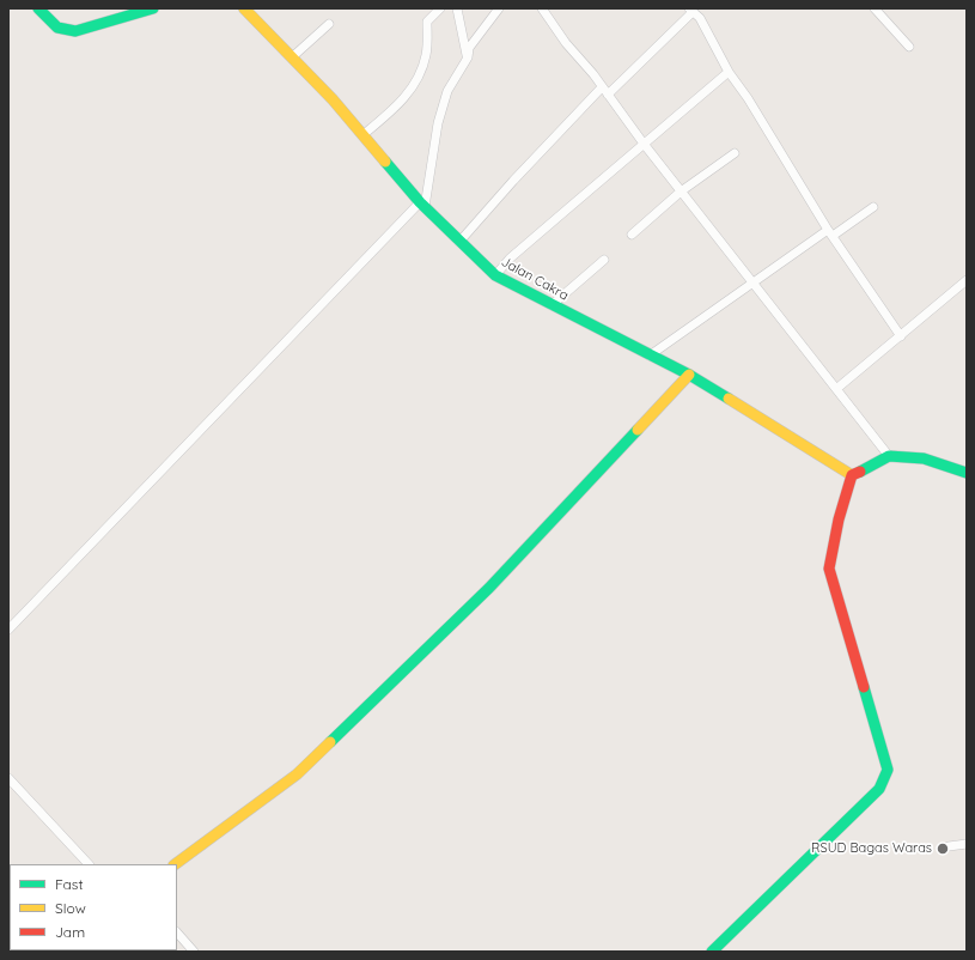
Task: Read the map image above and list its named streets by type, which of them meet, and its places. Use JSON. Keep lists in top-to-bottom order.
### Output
{
  "streets": {
    "street": ["Jalan Cakra"]
  },
  "places": ["RSUD Bagas Waras"],
  "legend": ["Fast", "Slow", "Jam"]
}
